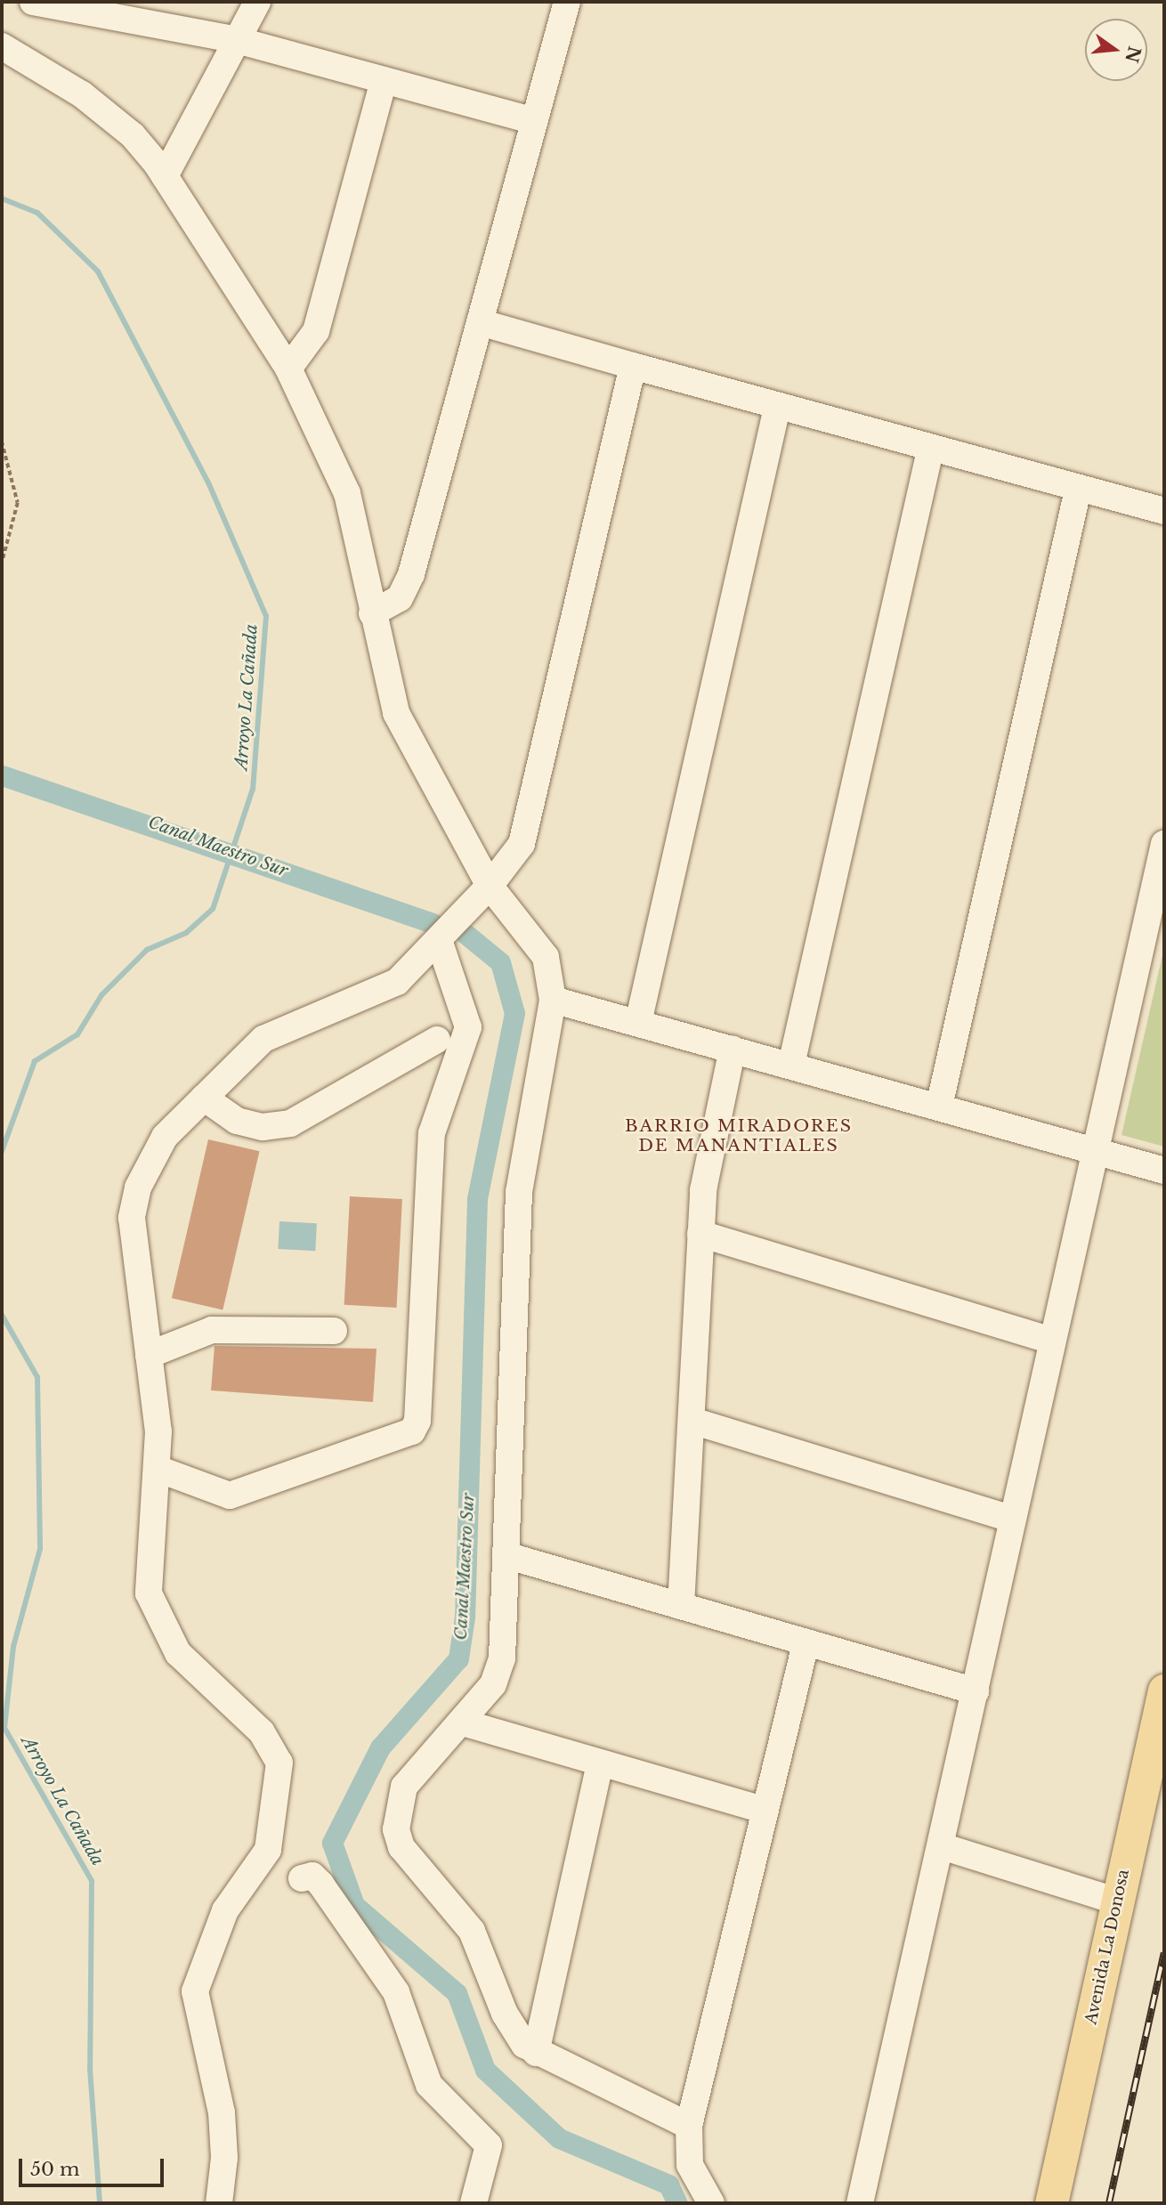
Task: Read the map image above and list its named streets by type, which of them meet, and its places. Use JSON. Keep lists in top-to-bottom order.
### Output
{
  "streets": {
    "main road": ["Avenida La Donosa"]
  },
  "districts": ["BARRIO MIRADORES DE MANANTIALES"],
  "water": ["Arroyo La Cañada", "Canal Maestro Sur"],
  "scale_bar": "50 m",
  "north": "right"
}
